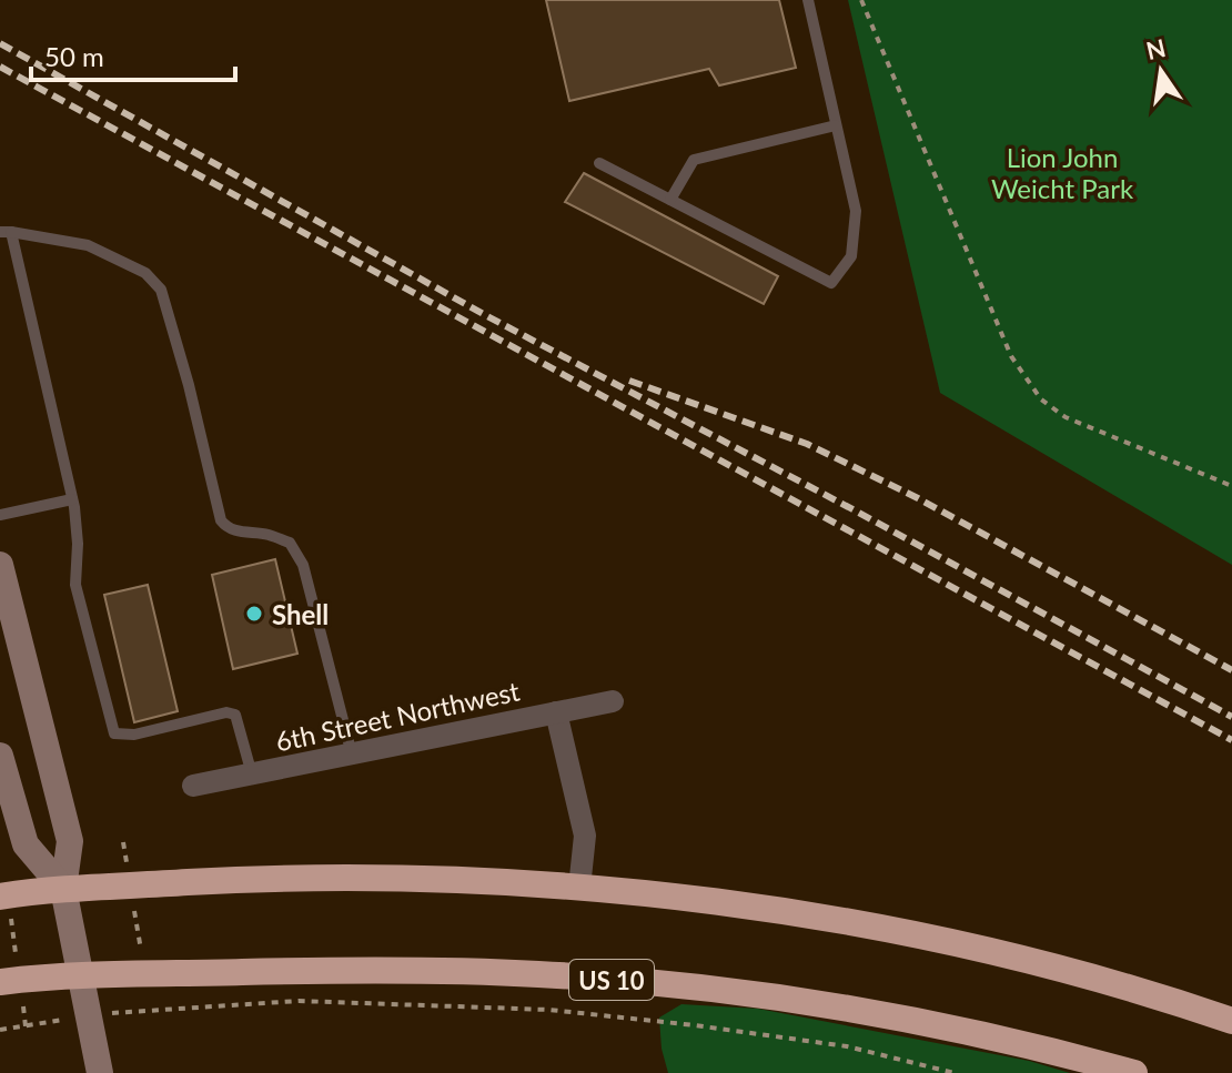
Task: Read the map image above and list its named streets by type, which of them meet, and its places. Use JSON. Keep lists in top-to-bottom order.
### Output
{
  "streets": {
    "highway": ["US 10"],
    "street": ["6th Street Northwest"]
  },
  "parks": ["Lion John Weicht Park"],
  "places": ["Shell"],
  "scale_bar": "50 m",
  "north": "top"
}
